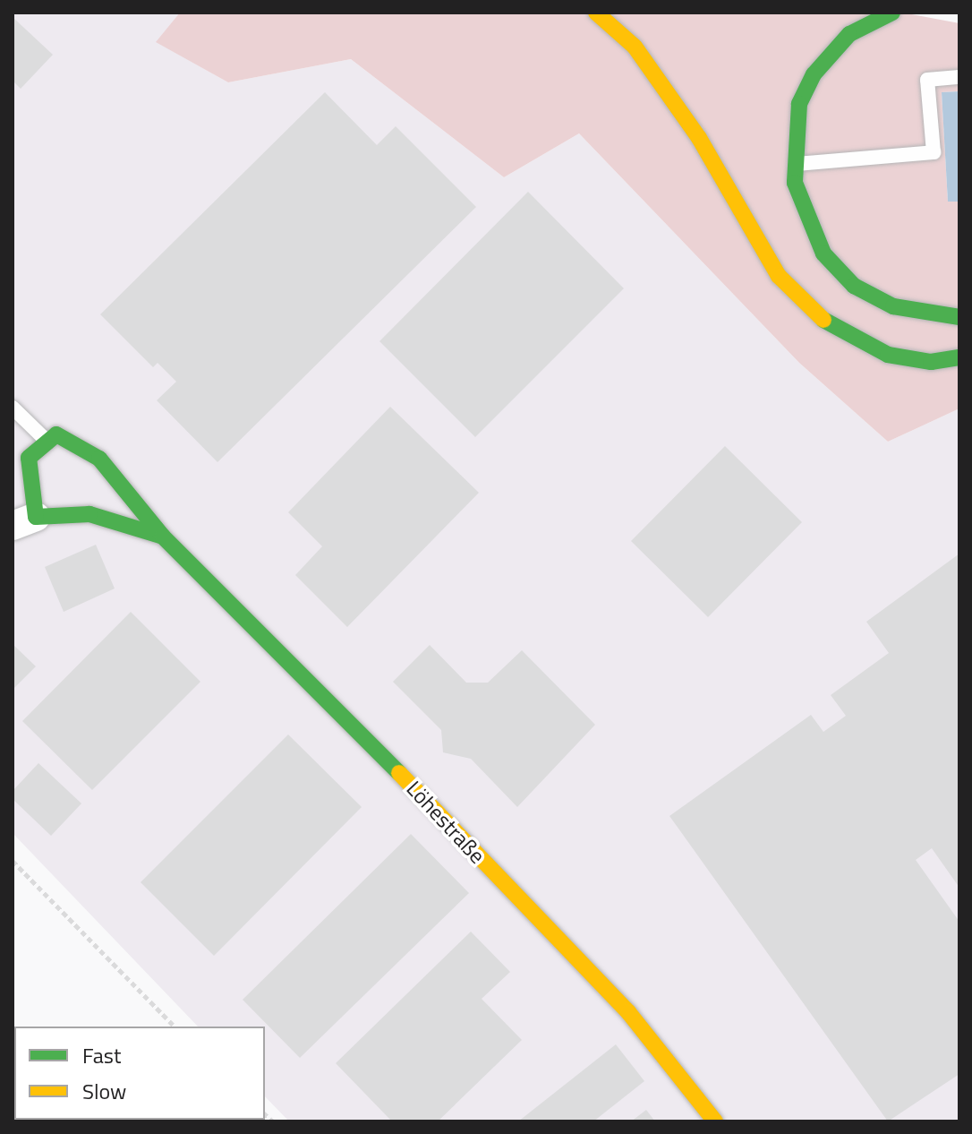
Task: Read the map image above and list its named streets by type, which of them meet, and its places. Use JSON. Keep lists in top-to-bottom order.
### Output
{
  "streets": {
    "main road": ["Löhestraße"]
  },
  "legend": ["Fast", "Slow"]
}
